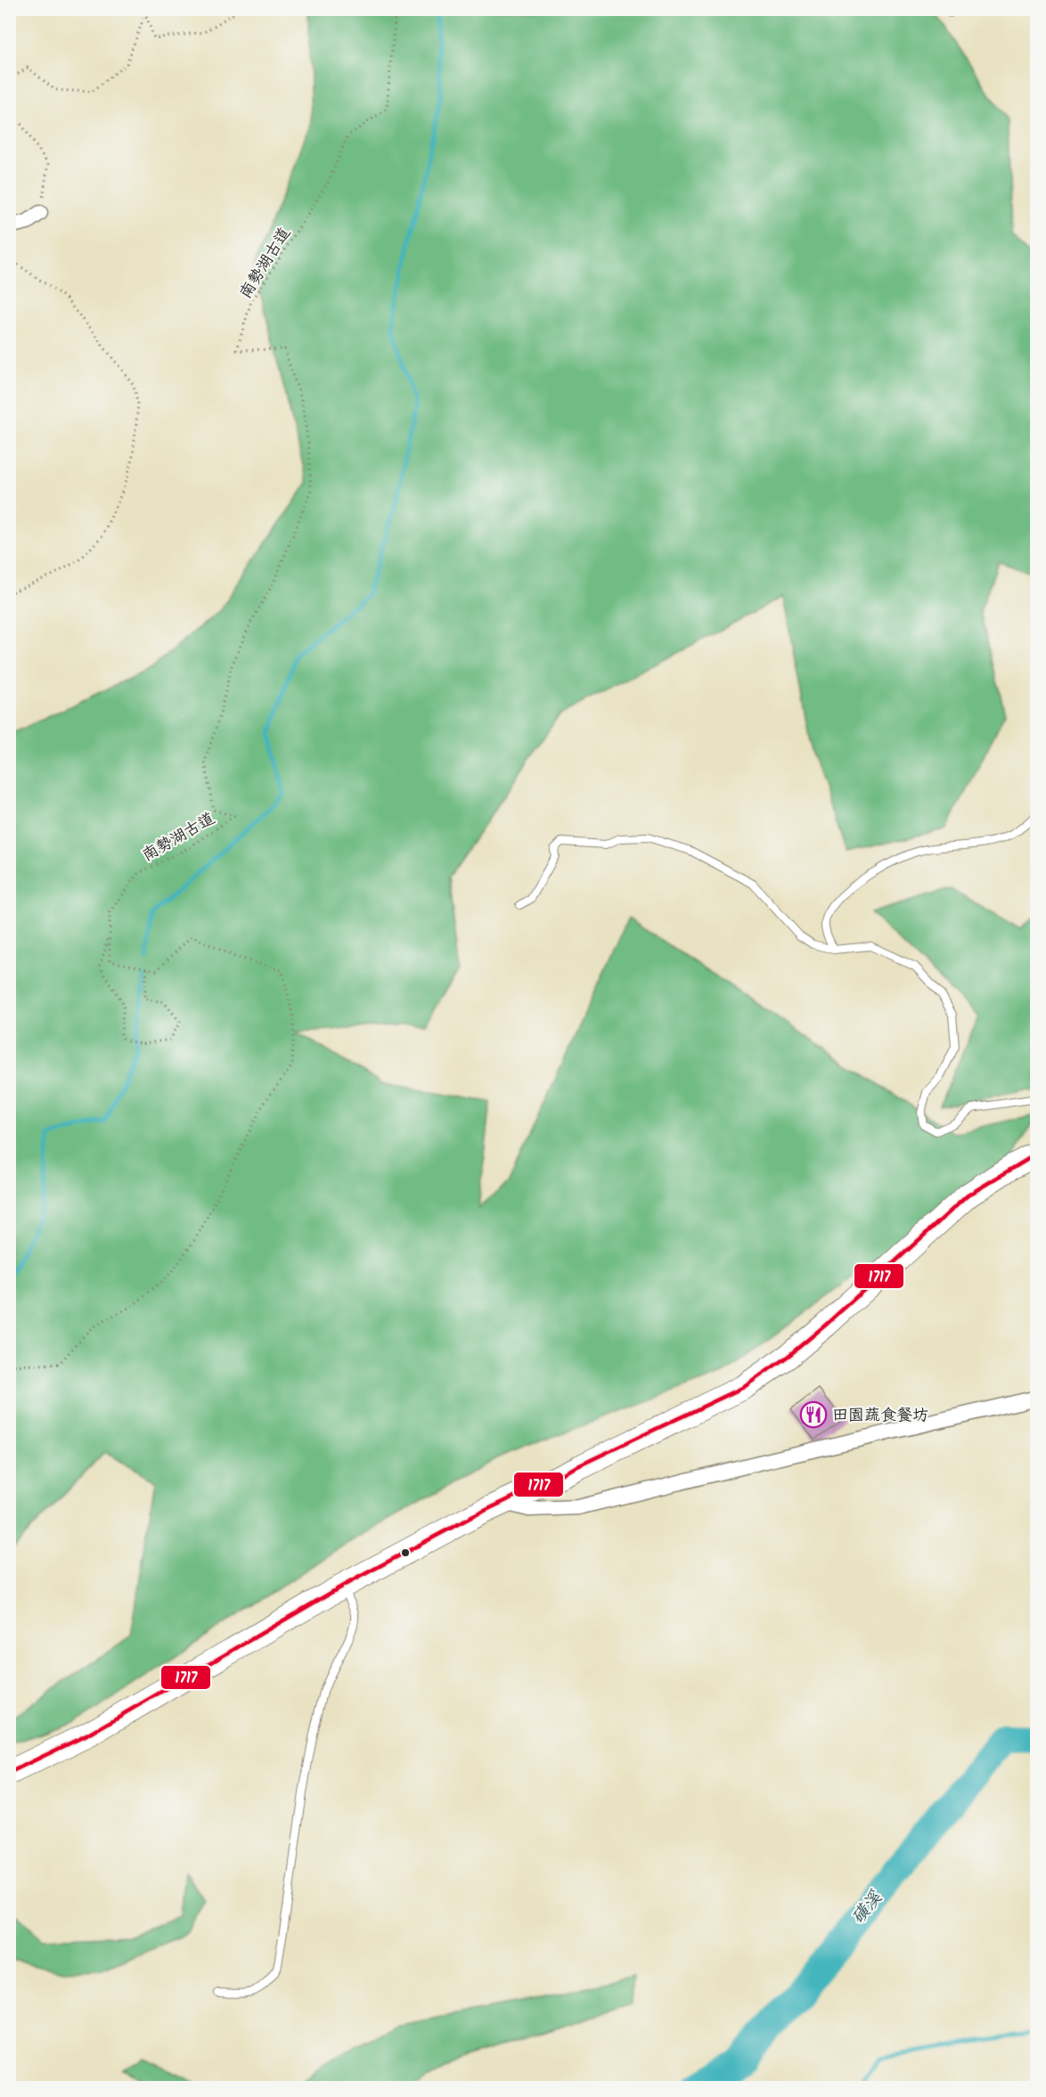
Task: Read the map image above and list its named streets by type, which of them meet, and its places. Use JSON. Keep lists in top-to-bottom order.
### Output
{
  "streets": {
    "path": ["南勢湖古道"]
  },
  "water": ["磺溪"],
  "places": {
    "restaurant": ["田園蔬食餐坊"]
  },
  "lines": ["transit line 1717"]
}
